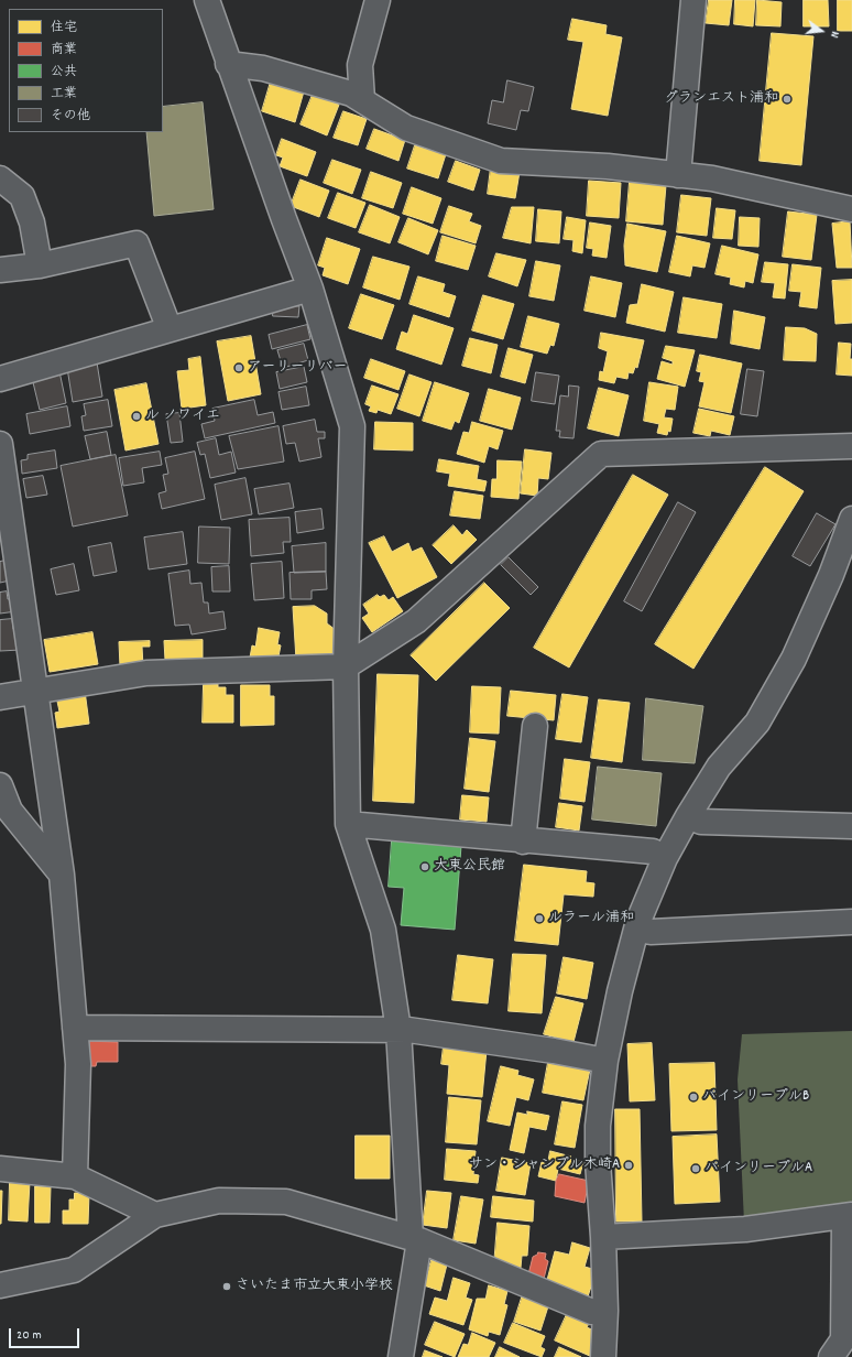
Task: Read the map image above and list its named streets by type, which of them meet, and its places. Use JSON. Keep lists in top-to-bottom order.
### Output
{
  "places": [
    "グランエスト浦和",
    "アーリーリバー",
    "ル ノワイエ",
    "大東公民館",
    "ルラール浦和",
    "パインリーブルB",
    "サン・シャンブル木崎A",
    "パインリーブルA",
    "さいたま市立大東小学校"
  ],
  "legend": [
    "住宅",
    "商業",
    "公共",
    "工業",
    "その他"
  ],
  "scale_bar": "20 m",
  "north": "right"
}
